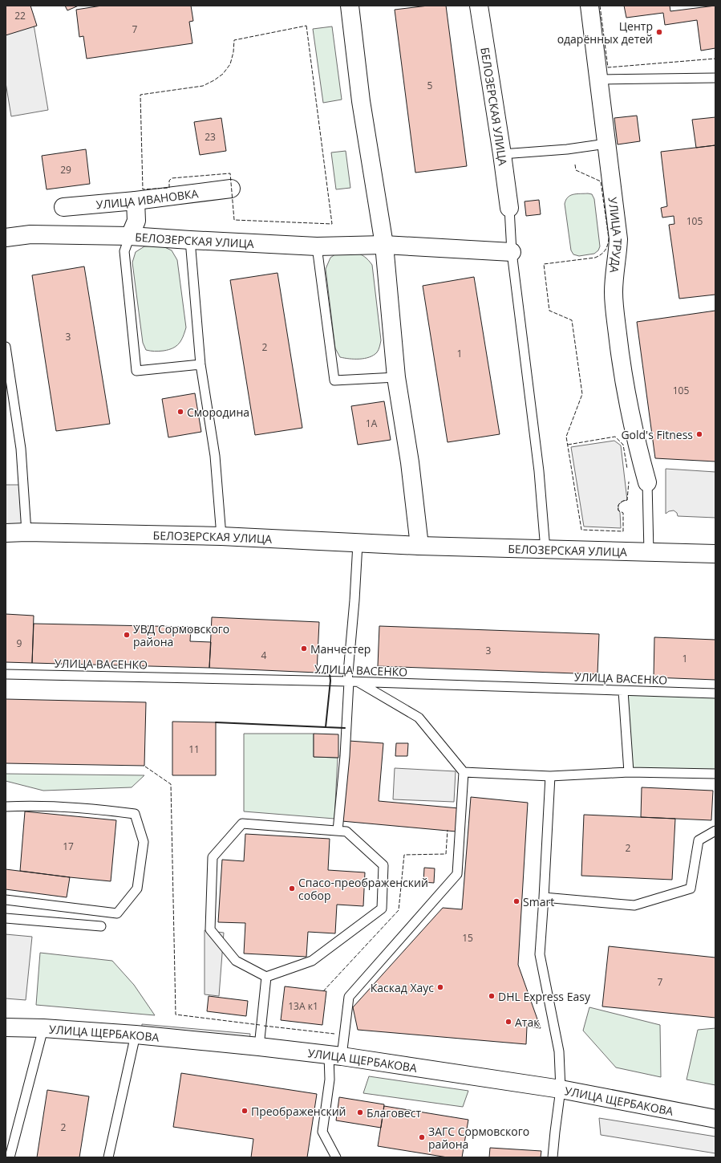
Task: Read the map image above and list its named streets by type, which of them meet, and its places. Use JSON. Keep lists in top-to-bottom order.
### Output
{
  "streets": {
    "street": [
      "БЕЛОЗЕРСКАЯ УЛИЦА",
      "УЛИЦА ИВАНОВКА",
      "УЛИЦА ТРУДА",
      "УЛИЦА ЩЕРБАКОВА"
    ],
    "lane": ["УЛИЦА ВАСЕНКО"]
  },
  "places": [
    "Центр одарённых детей",
    "Смородина",
    "Gold's Fitness",
    "УВД Сормовского района",
    "Манчестер",
    "Спасо-преображенский собор",
    "Smart",
    "Каскад Хаус",
    "DHL Express Easy",
    "Атак",
    "Преображенский",
    "Благовест",
    "ЗАГС Сормовского района"
  ],
  "house_numbers": [
    "22",
    "7",
    "5",
    "23",
    "29",
    "105",
    "3",
    "2",
    "1",
    "105",
    "1А",
    "9",
    "3",
    "4",
    "1",
    "11",
    "17",
    "2",
    "15",
    "7",
    "13А к1",
    "2"
  ]
}
